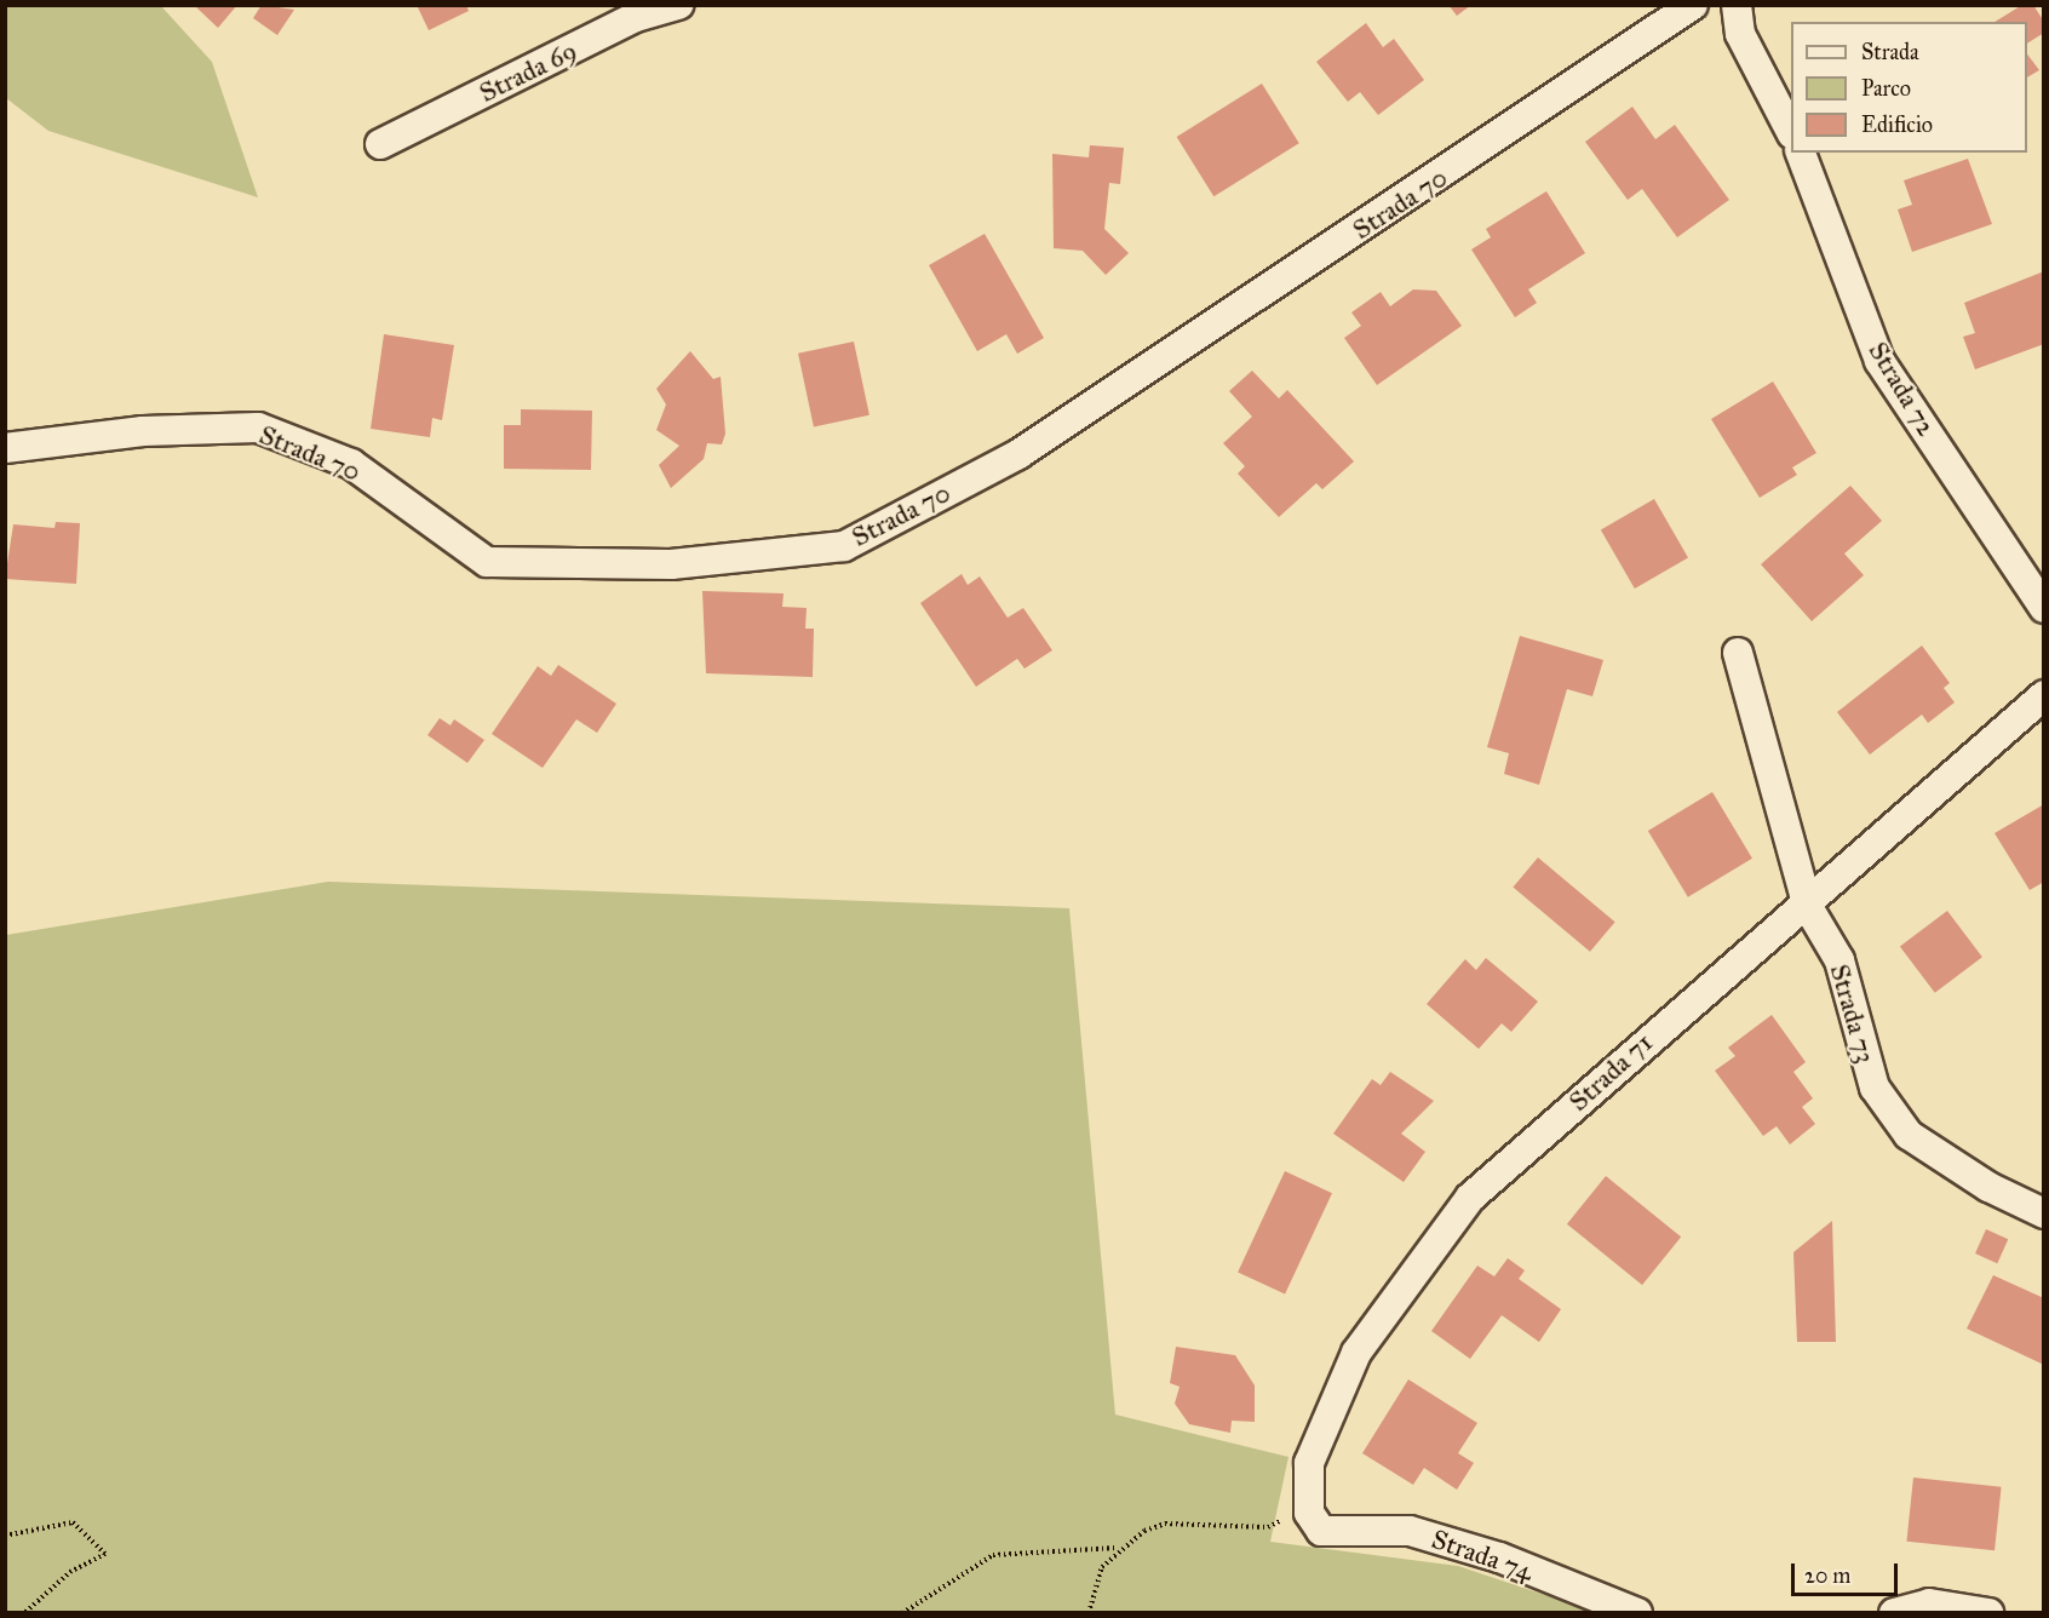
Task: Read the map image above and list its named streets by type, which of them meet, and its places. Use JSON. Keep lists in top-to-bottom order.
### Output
{
  "streets": {
    "street": [
      "Strada 69",
      "Strada 70",
      "Strada 72",
      "Strada 73",
      "Strada 71",
      "Strada 74"
    ]
  },
  "crossings": [
    ["Strada 73", "Strada 71"],
    ["Strada 71", "Strada 74"]
  ],
  "legend": ["Strada", "Parco", "Edificio"],
  "scale_bar": "20 m"
}
